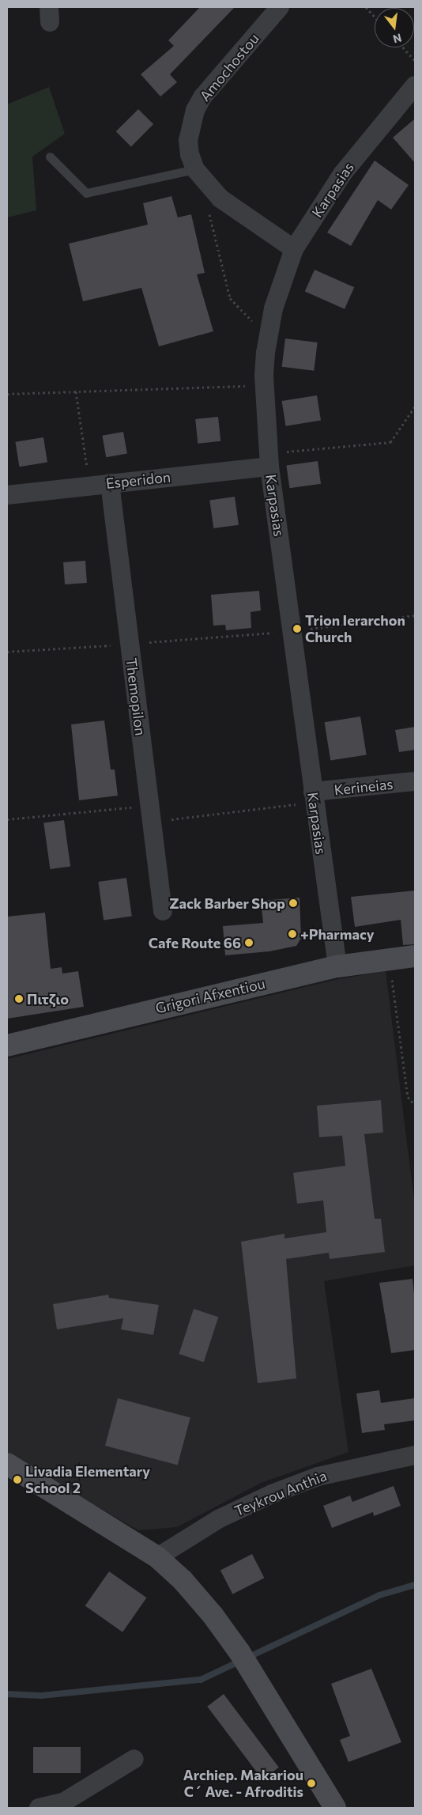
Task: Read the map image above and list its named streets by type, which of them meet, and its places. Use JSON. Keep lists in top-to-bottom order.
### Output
{
  "streets": {
    "main road": ["Grigori Afxentiou"],
    "street": [
      "Amochostou",
      "Karpasias",
      "Esperidon",
      "Themopilon",
      "Kerineias",
      "Teykrou Anthia"
    ]
  },
  "crossings": [
    ["Amochostou", "Karpasias"],
    ["Karpasias", "Esperidon"],
    ["Karpasias", "Kerineias"],
    ["Karpasias", "Grigori Afxentiou"],
    ["Esperidon", "Themopilon"]
  ],
  "places": [
    "Trion Ierarchon Church",
    "Zack Barber Shop",
    "+Pharmacy",
    "Cafe Route 66",
    "Πιτζιο",
    "Livadia Elementary School 2",
    "Archiep. Makariou C´ Ave. - Afroditis"
  ],
  "north": "bottom"
}
